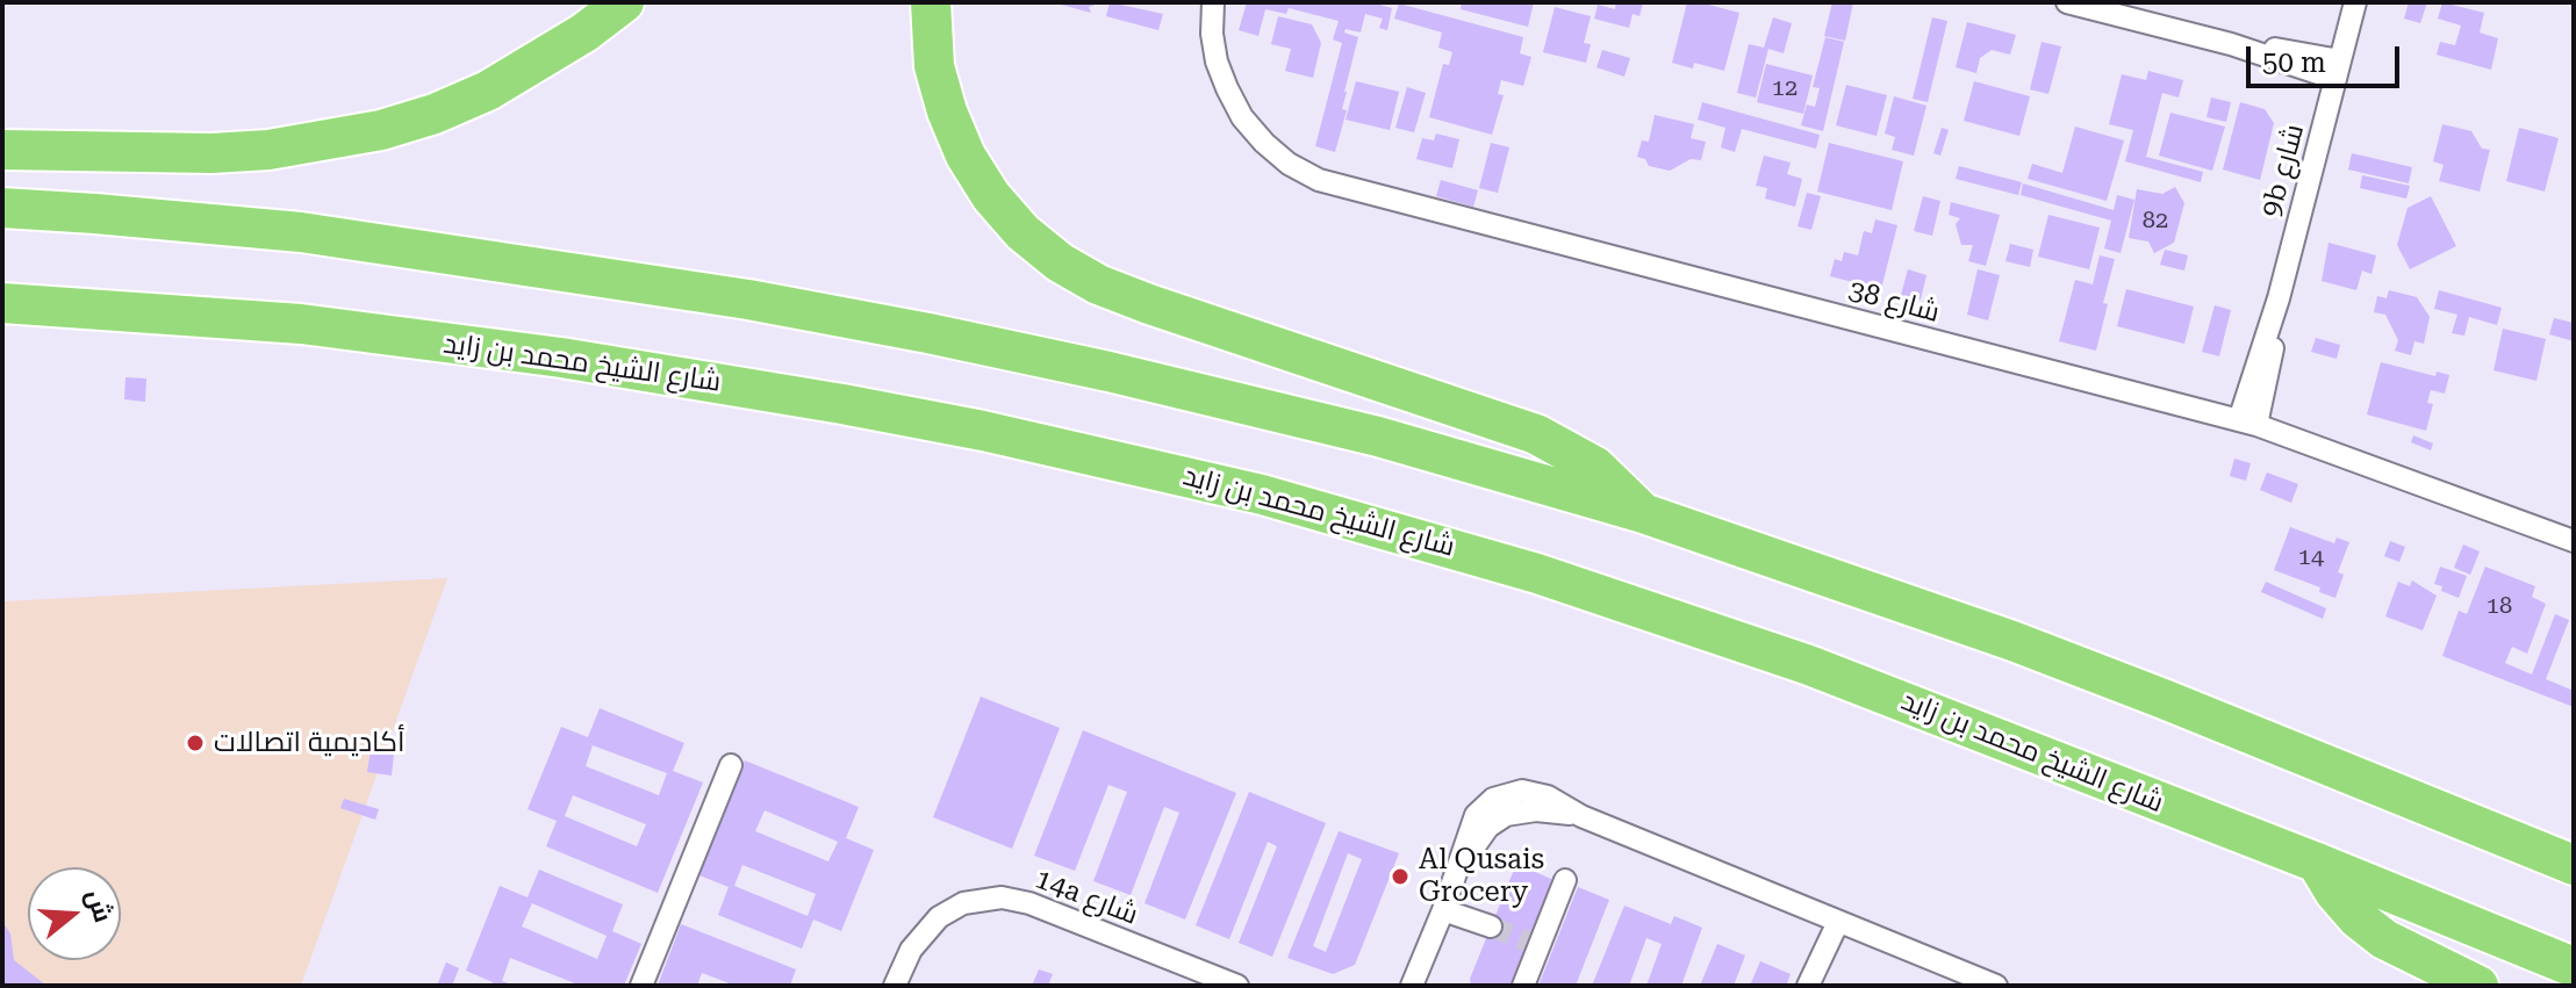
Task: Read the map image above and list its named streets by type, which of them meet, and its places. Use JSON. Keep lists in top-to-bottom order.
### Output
{
  "streets": {
    "highway": ["شارع الشيخ محمد بن زايد"],
    "street": ["9b شارع", "شارع 38", "14a شارع"]
  },
  "crossings": [
    ["9b شارع", "شارع 38"]
  ],
  "places": ["أكاديمية اتصالات", "Al Qusais Grocery"],
  "house_numbers": [
    "12",
    "82",
    "14",
    "18"
  ],
  "scale_bar": "50 m",
  "north": "right"
}
